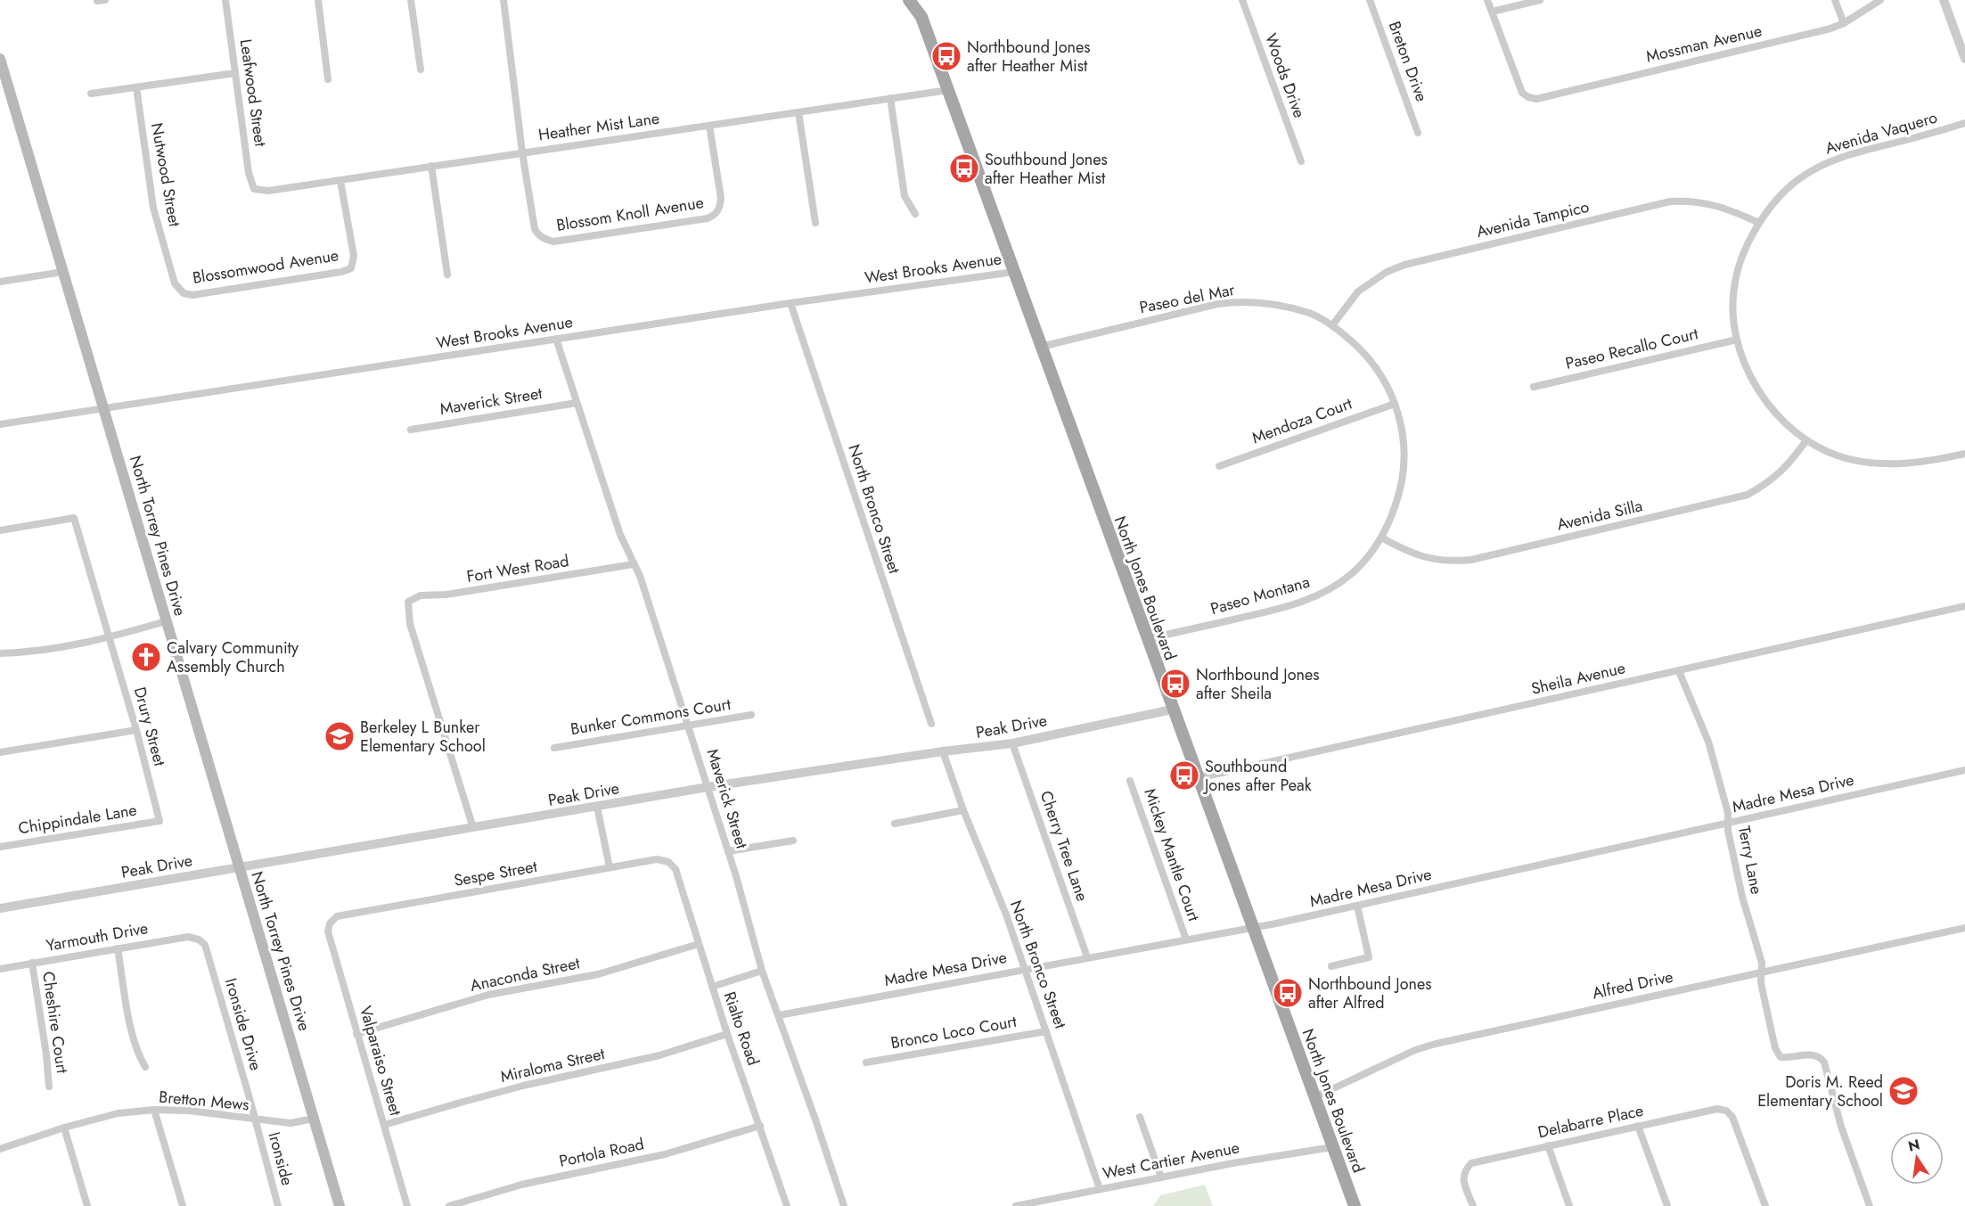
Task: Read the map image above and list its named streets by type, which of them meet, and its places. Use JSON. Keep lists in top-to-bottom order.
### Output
{
  "streets": {
    "main road": ["North Torrey Pines Drive", "North Jones Boulevard"],
    "street": [
      "Mossman Avenue",
      "Breton Drive",
      "Woods Drive",
      "Leafwood Street",
      "Heather Mist Lane",
      "Avenida Vaquero",
      "Nutwood Street",
      "Blossom Knoll Avenue",
      "Avenida Tampico",
      "Blossomwood Avenue",
      "West Brooks Avenue",
      "Paseo del Mar",
      "Paseo Recallo Court",
      "Maverick Street",
      "Mendoza Court",
      "North Bronco Street",
      "Avenida Silla",
      "Fort West Road",
      "Paseo Montana",
      "Sheila Avenue",
      "Bunker Commons Court",
      "Drury Street",
      "Peak Drive",
      "Madre Mesa Drive",
      "Chippindale Lane",
      "Cherry Tree Lane",
      "Mickey Mantle Court",
      "Terry Lane",
      "Sespe Street",
      "Yarmouth Drive",
      "Anaconda Street",
      "Alfred Drive",
      "Cheshire Court",
      "Ironside Drive",
      "Rialto Road",
      "Bronco Loco Court",
      "Valparaiso Street",
      "Miraloma Street",
      "Bretton Mews",
      "Delabarre Place",
      "Portola Road",
      "Ironside",
      "West Cartier Avenue"
    ]
  },
  "crossings": [
    ["Leafwood Street", "Heather Mist Lane"],
    ["Heather Mist Lane", "Blossom Knoll Avenue"],
    ["Heather Mist Lane", "Blossomwood Avenue"],
    ["Heather Mist Lane", "North Jones Boulevard"],
    ["Avenida Vaquero", "Avenida Tampico"],
    ["Avenida Vaquero", "Paseo Recallo Court"],
    ["Avenida Vaquero", "Avenida Silla"],
    ["Nutwood Street", "Blossomwood Avenue"],
    ["Avenida Tampico", "Paseo del Mar"],
    ["West Brooks Avenue", "Maverick Street"],
    ["West Brooks Avenue", "North Bronco Street"],
    ["West Brooks Avenue", "North Torrey Pines Drive"],
    ["West Brooks Avenue", "North Jones Boulevard"],
    ["Paseo del Mar", "Mendoza Court"],
    ["Paseo del Mar", "North Jones Boulevard"],
    ["Paseo del Mar", "Paseo Montana"],
    ["Maverick Street", "Fort West Road"],
    ["Maverick Street", "Bunker Commons Court"],
    ["Maverick Street", "Peak Drive"],
    ["Maverick Street", "Madre Mesa Drive"],
    ["Mendoza Court", "Paseo Montana"],
    ["North Bronco Street", "Peak Drive"],
    ["North Bronco Street", "Madre Mesa Drive"],
    ["North Bronco Street", "Bronco Loco Court"],
    ["North Bronco Street", "West Cartier Avenue"],
    ["Avenida Silla", "Paseo Montana"],
    ["North Torrey Pines Drive", "Peak Drive"],
    ["North Torrey Pines Drive", "Bretton Mews"],
    ["Fort West Road", "Peak Drive"],
    ["North Jones Boulevard", "Paseo Montana"],
    ["North Jones Boulevard", "Sheila Avenue"],
    ["North Jones Boulevard", "Peak Drive"],
    ["North Jones Boulevard", "Madre Mesa Drive"],
    ["North Jones Boulevard", "Alfred Drive"],
    ["North Jones Boulevard", "West Cartier Avenue"],
    ["Sheila Avenue", "Terry Lane"],
    ["Drury Street", "Chippindale Lane"],
    ["Peak Drive", "Cherry Tree Lane"],
    ["Madre Mesa Drive", "Cherry Tree Lane"],
    ["Madre Mesa Drive", "Mickey Mantle Court"],
    ["Madre Mesa Drive", "Terry Lane"],
    ["Terry Lane", "Alfred Drive"],
    ["Sespe Street", "Rialto Road"],
    ["Sespe Street", "Valparaiso Street"],
    ["Yarmouth Drive", "Cheshire Court"],
    ["Yarmouth Drive", "Ironside Drive"],
    ["Anaconda Street", "Rialto Road"],
    ["Anaconda Street", "Valparaiso Street"],
    ["Ironside Drive", "Bretton Mews"],
    ["Ironside Drive", "Ironside"],
    ["Rialto Road", "Miraloma Street"],
    ["Rialto Road", "Portola Road"],
    ["Valparaiso Street", "Miraloma Street"],
    ["Bretton Mews", "Ironside"]
  ],
  "places": {
    "bus stop": [
      "Northbound Jones after Heather Mist",
      "Southbound Jones after Heather Mist",
      "Northbound Jones after Sheila",
      "Southbound Jones after Peak",
      "Northbound Jones after Alfred"
    ],
    "church": ["Calvary Community Assembly Church"],
    "school or university": ["Berkeley L Bunker Elementary School", "Doris M. Reed Elementary School"]
  },
  "north": "top"
}
